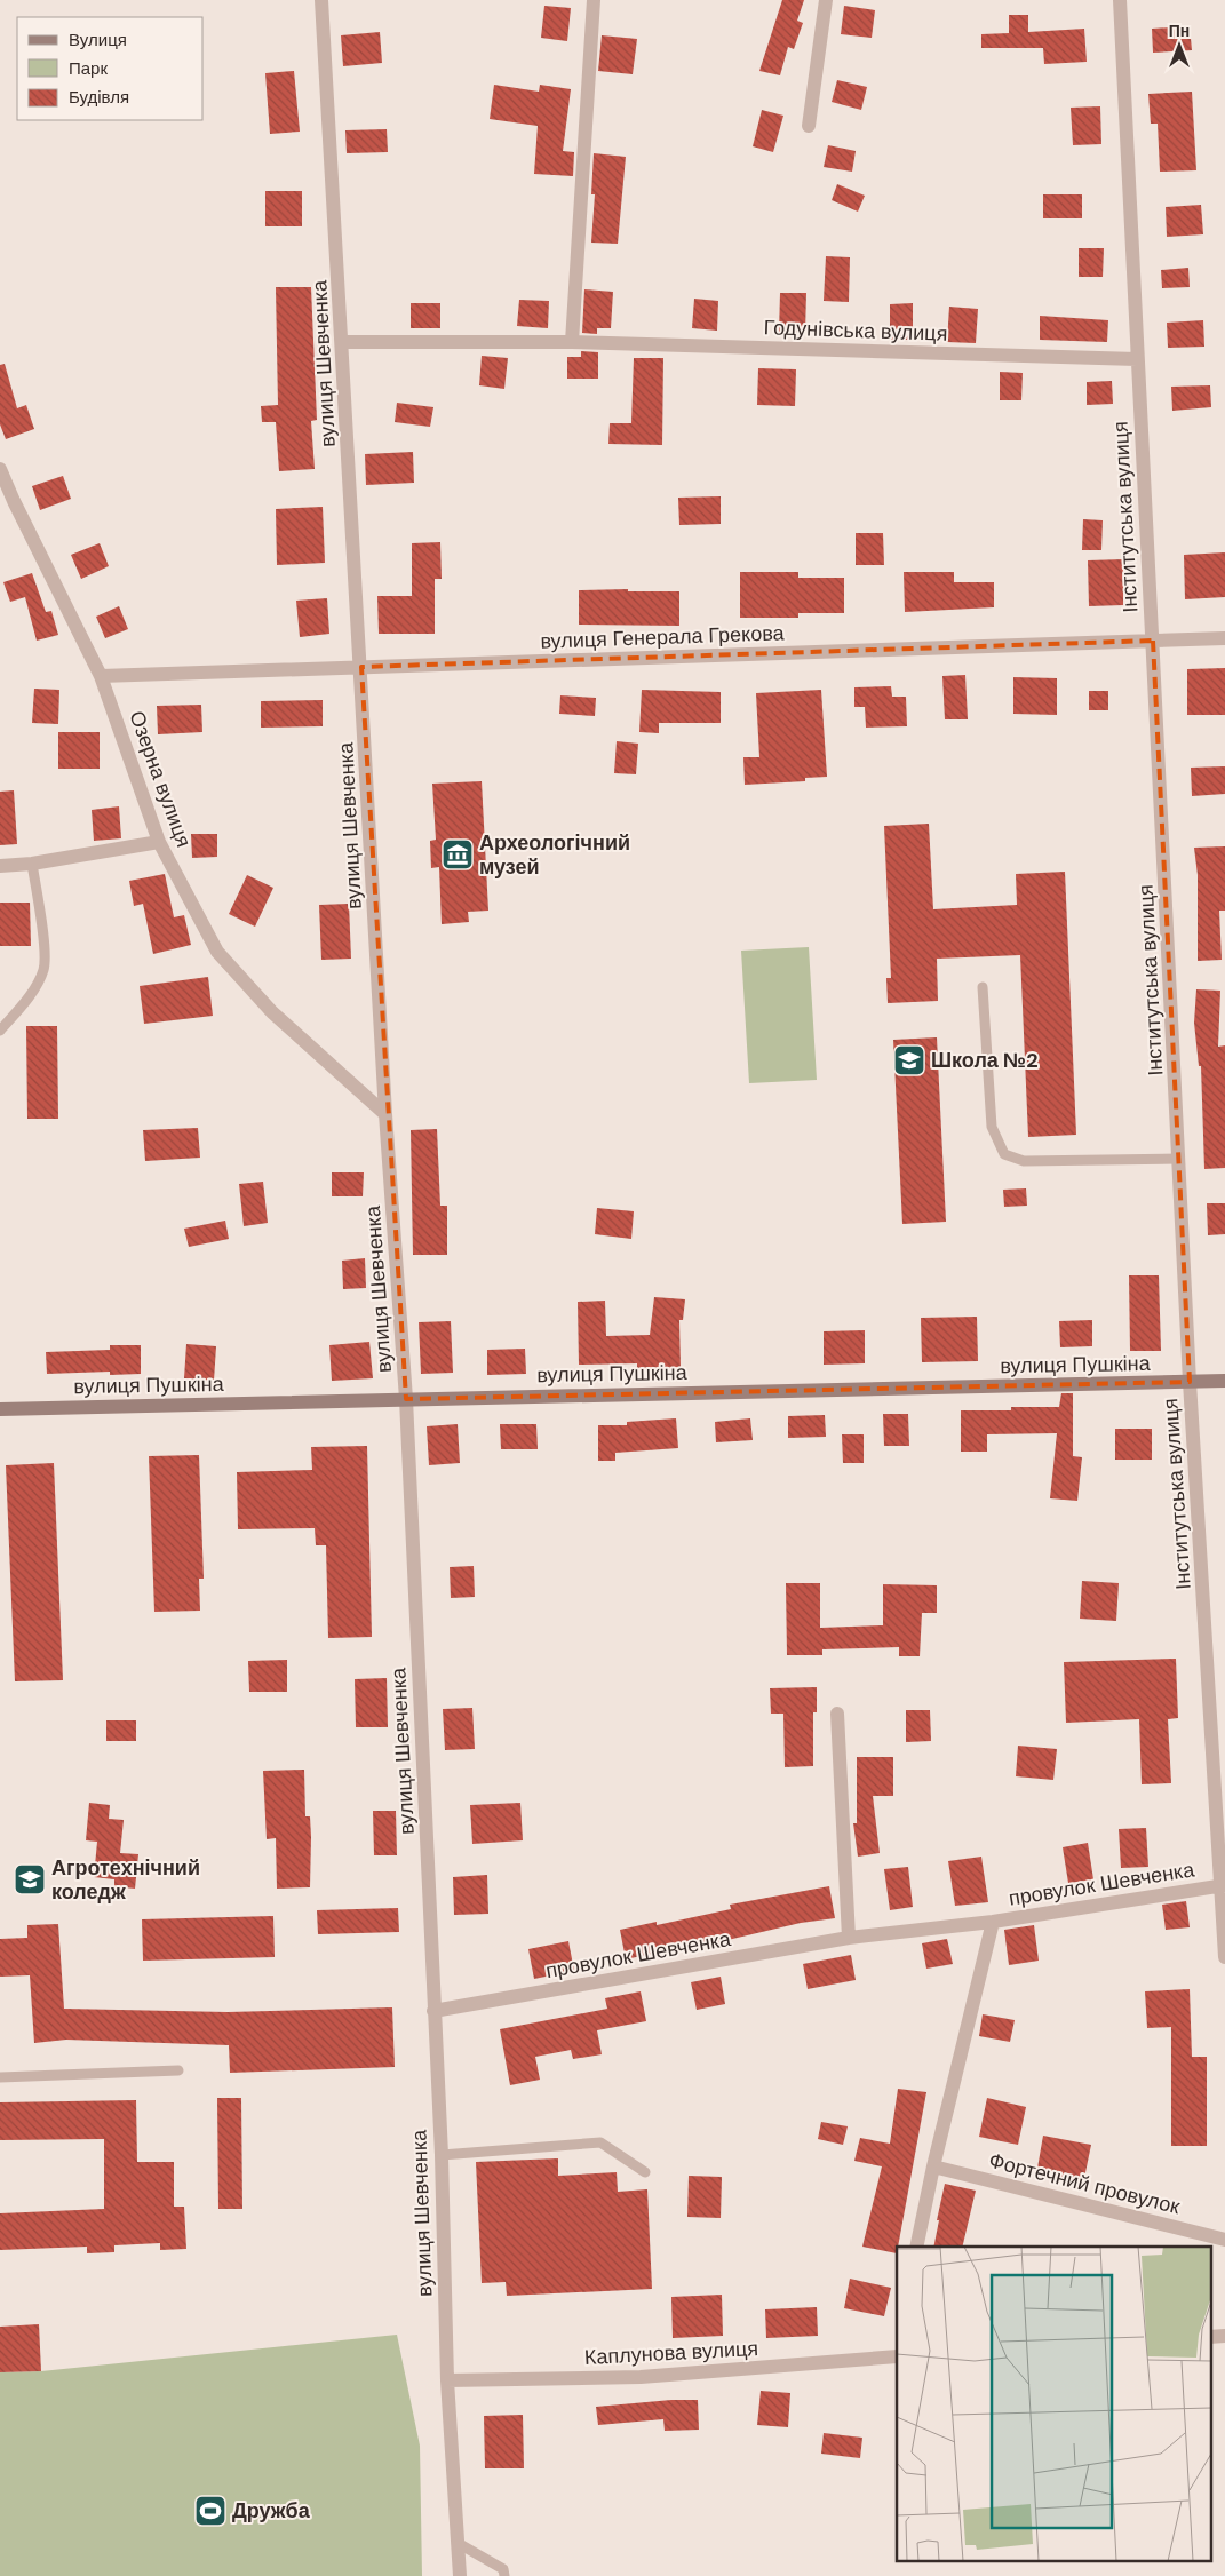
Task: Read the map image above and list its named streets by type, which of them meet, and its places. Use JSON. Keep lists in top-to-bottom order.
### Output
{
  "streets": {
    "street": [
      "Годунівська вулиця",
      "вулиця Шевченка",
      "Інститутська вулиця",
      "вулиця Генерала Грекова",
      "Озерна вулиця",
      "вулиця Пушкіна",
      "провулок Шевченка",
      "Фортечний провулок",
      "Каплунова вулиця"
    ]
  },
  "crossings": [
    ["Годунівська вулиця", "вулиця Шевченка"],
    ["Годунівська вулиця", "Інститутська вулиця"],
    ["вулиця Шевченка", "вулиця Генерала Грекова"],
    ["вулиця Шевченка", "Озерна вулиця"],
    ["вулиця Шевченка", "вулиця Пушкіна"],
    ["вулиця Шевченка", "провулок Шевченка"],
    ["вулиця Шевченка", "Каплунова вулиця"],
    ["Інститутська вулиця", "вулиця Генерала Грекова"],
    ["Інститутська вулиця", "вулиця Пушкіна"],
    ["Інститутська вулиця", "провулок Шевченка"],
    ["вулиця Генерала Грекова", "Озерна вулиця"]
  ],
  "places": {
    "museum": ["Археологічний музей"],
    "school or university": ["Школа №2", "Агротехнічний коледж"],
    "sports": ["Дружба"]
  },
  "legend": ["Вулиця", "Парк", "Будівля"],
  "north": "top"
}
